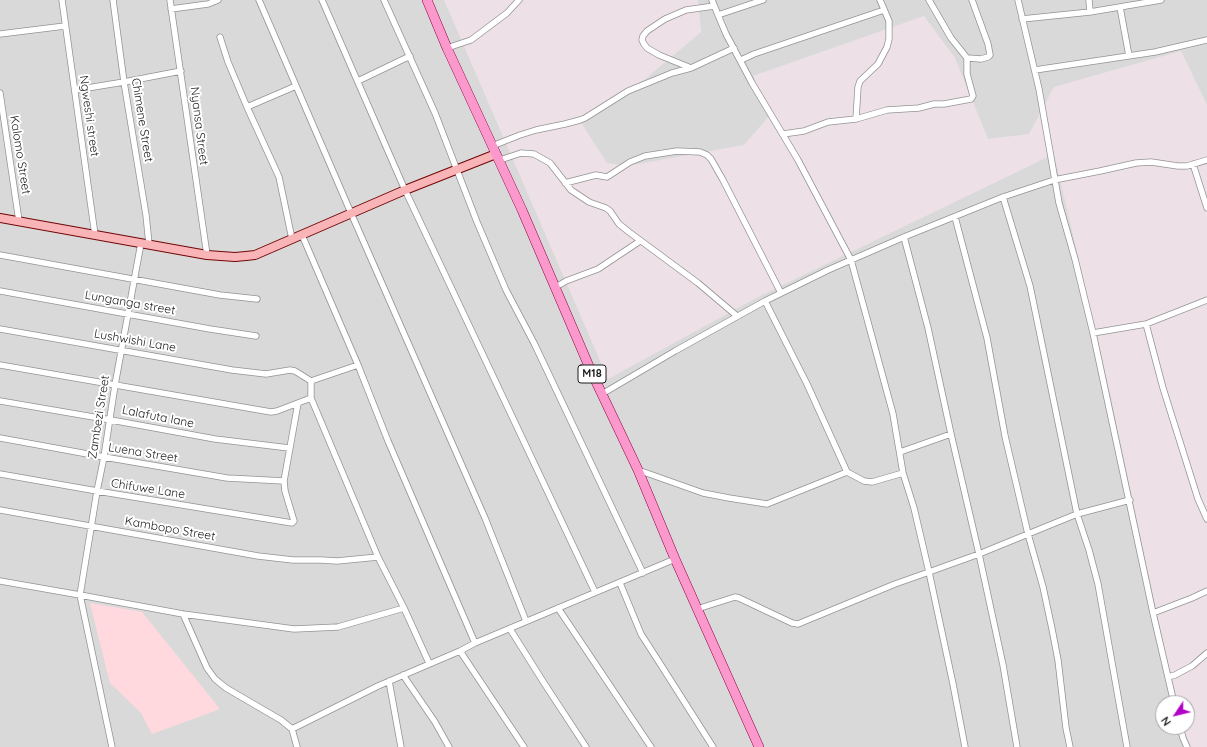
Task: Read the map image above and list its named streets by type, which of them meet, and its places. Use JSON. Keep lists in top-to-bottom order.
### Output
{
  "streets": {
    "main road": ["M18"],
    "street": [
      "Ngweshi street",
      "Chimene Street",
      "Nyansa Street",
      "Kalomo Street",
      "Lunganga street",
      "Lushwishi Lane",
      "Zambezi Street",
      "Lalafuta lane",
      "Luena Street",
      "Chifuwe Lane",
      "Kambopo Street"
    ]
  },
  "crossings": [
    ["Chimene Street", "Zambezi Street"],
    ["Lunganga street", "Zambezi Street"],
    ["Lushwishi Lane", "Zambezi Street"],
    ["Zambezi Street", "Lalafuta lane"],
    ["Zambezi Street", "Luena Street"],
    ["Zambezi Street", "Chifuwe Lane"],
    ["Zambezi Street", "Kambopo Street"],
    ["Luena Street", "Chifuwe Lane"]
  ],
  "north": "bottom left"
}
